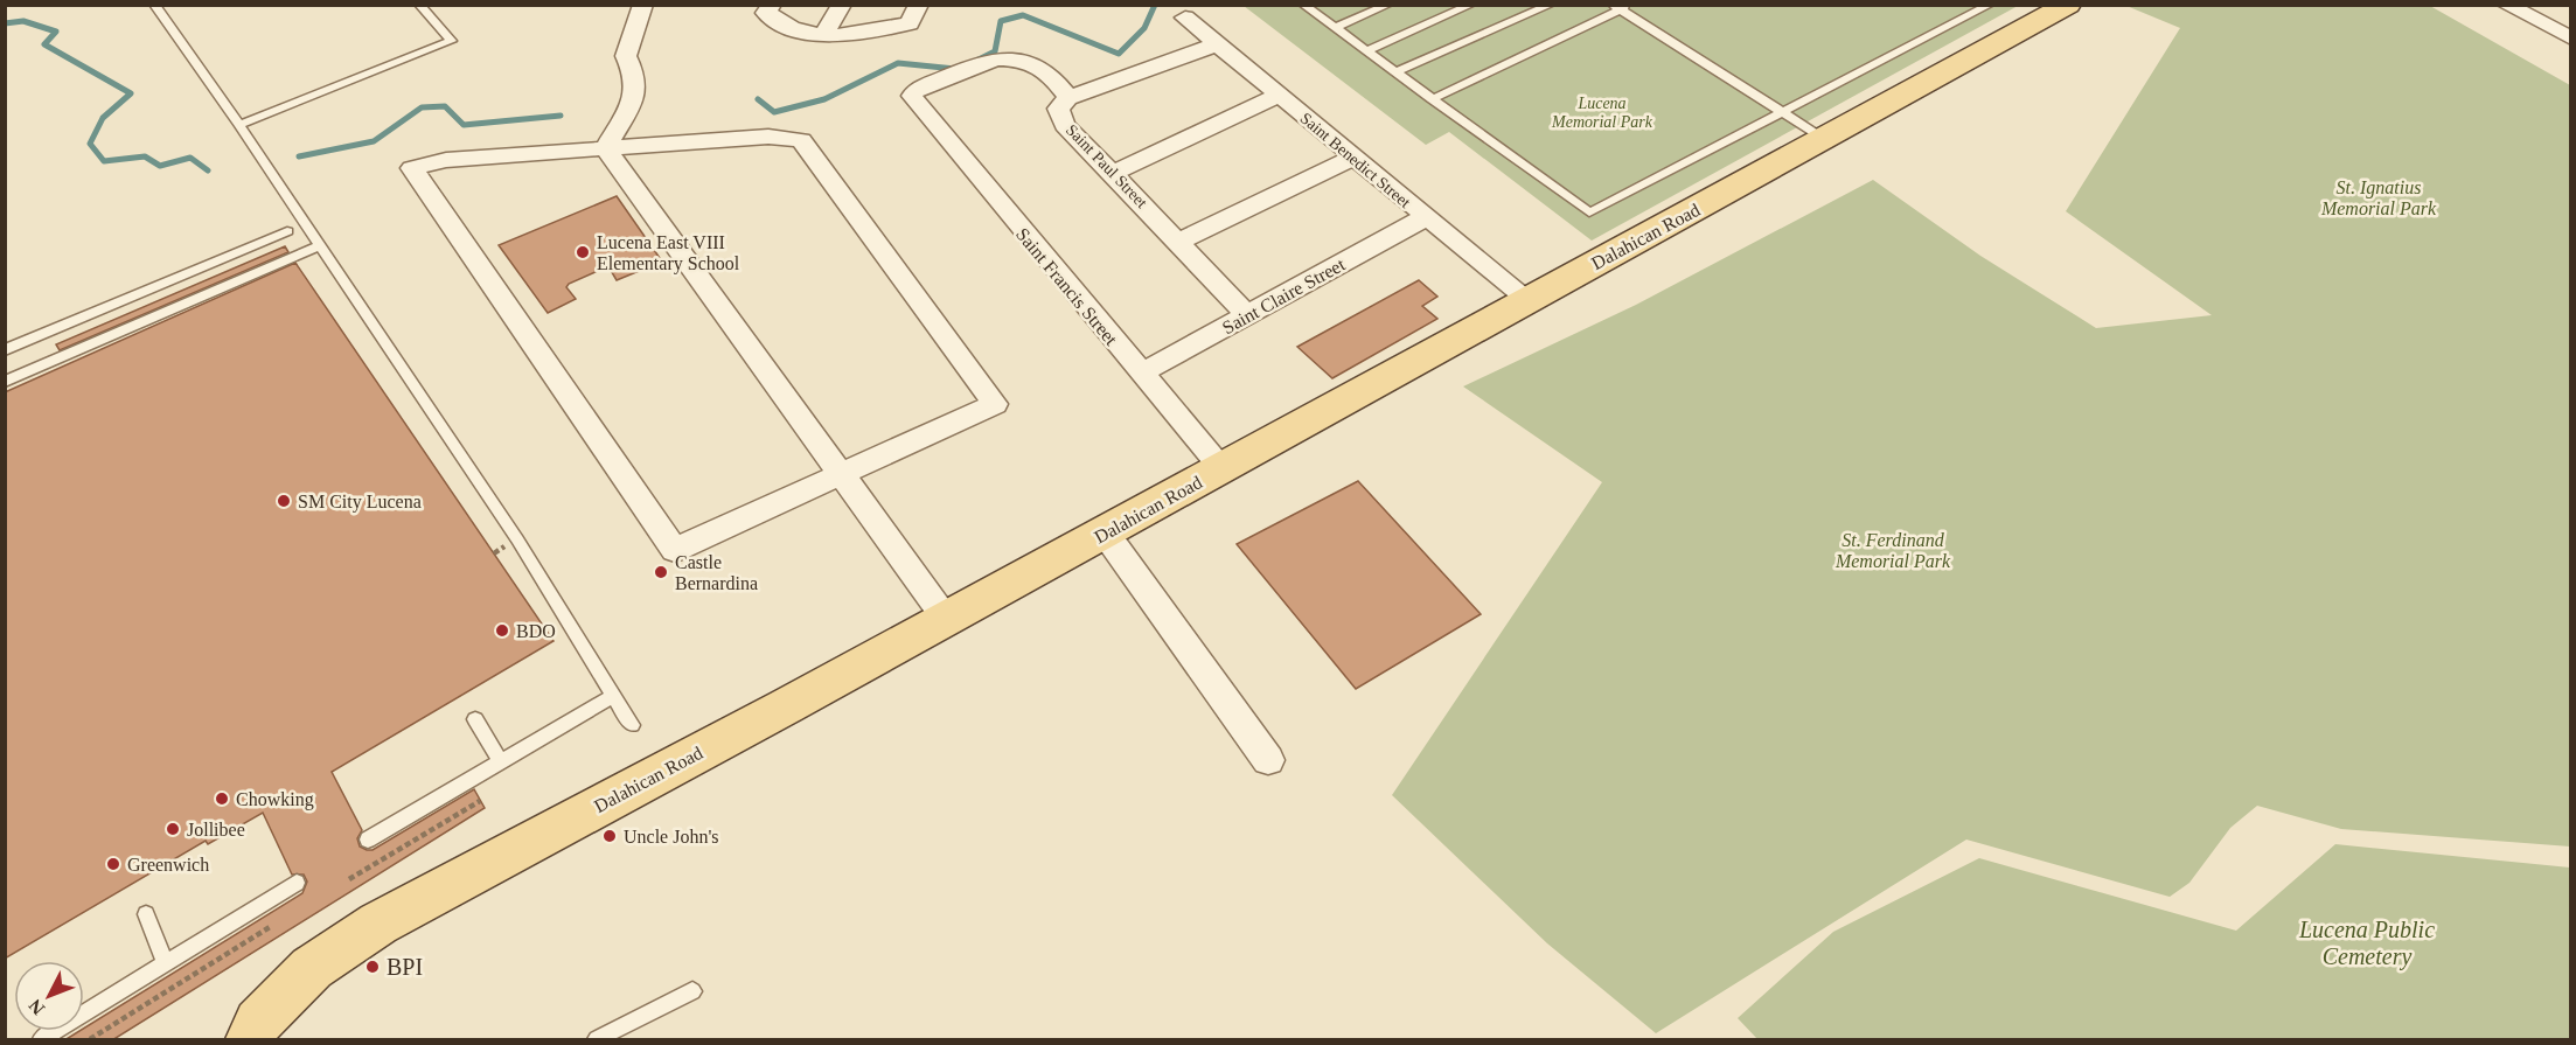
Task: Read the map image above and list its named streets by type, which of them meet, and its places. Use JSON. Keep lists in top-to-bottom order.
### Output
{
  "streets": {
    "main road": ["Dalahican Road"],
    "street": [
      "Saint Benedict Street",
      "Saint Paul Street",
      "Saint Francis Street",
      "Saint Claire Street"
    ]
  },
  "crossings": [
    ["Saint Benedict Street", "Saint Paul Street"],
    ["Saint Benedict Street", "Dalahican Road"],
    ["Saint Benedict Street", "Saint Claire Street"],
    ["Saint Paul Street", "Saint Francis Street"],
    ["Saint Paul Street", "Saint Claire Street"],
    ["Dalahican Road", "Saint Francis Street"],
    ["Saint Francis Street", "Saint Claire Street"]
  ],
  "parks": [
    "Lucena Memorial Park",
    "St. Ignatius Memorial Park",
    "St. Ferdinand Memorial Park",
    "Lucena Public Cemetery"
  ],
  "places": [
    "Lucena East VIII Elementary School",
    "SM City Lucena",
    "Castle Bernardina",
    "BDO",
    "Chowking",
    "Jollibee",
    "Uncle John's",
    "Greenwich",
    "BPI"
  ],
  "north": "bottom left"
}
